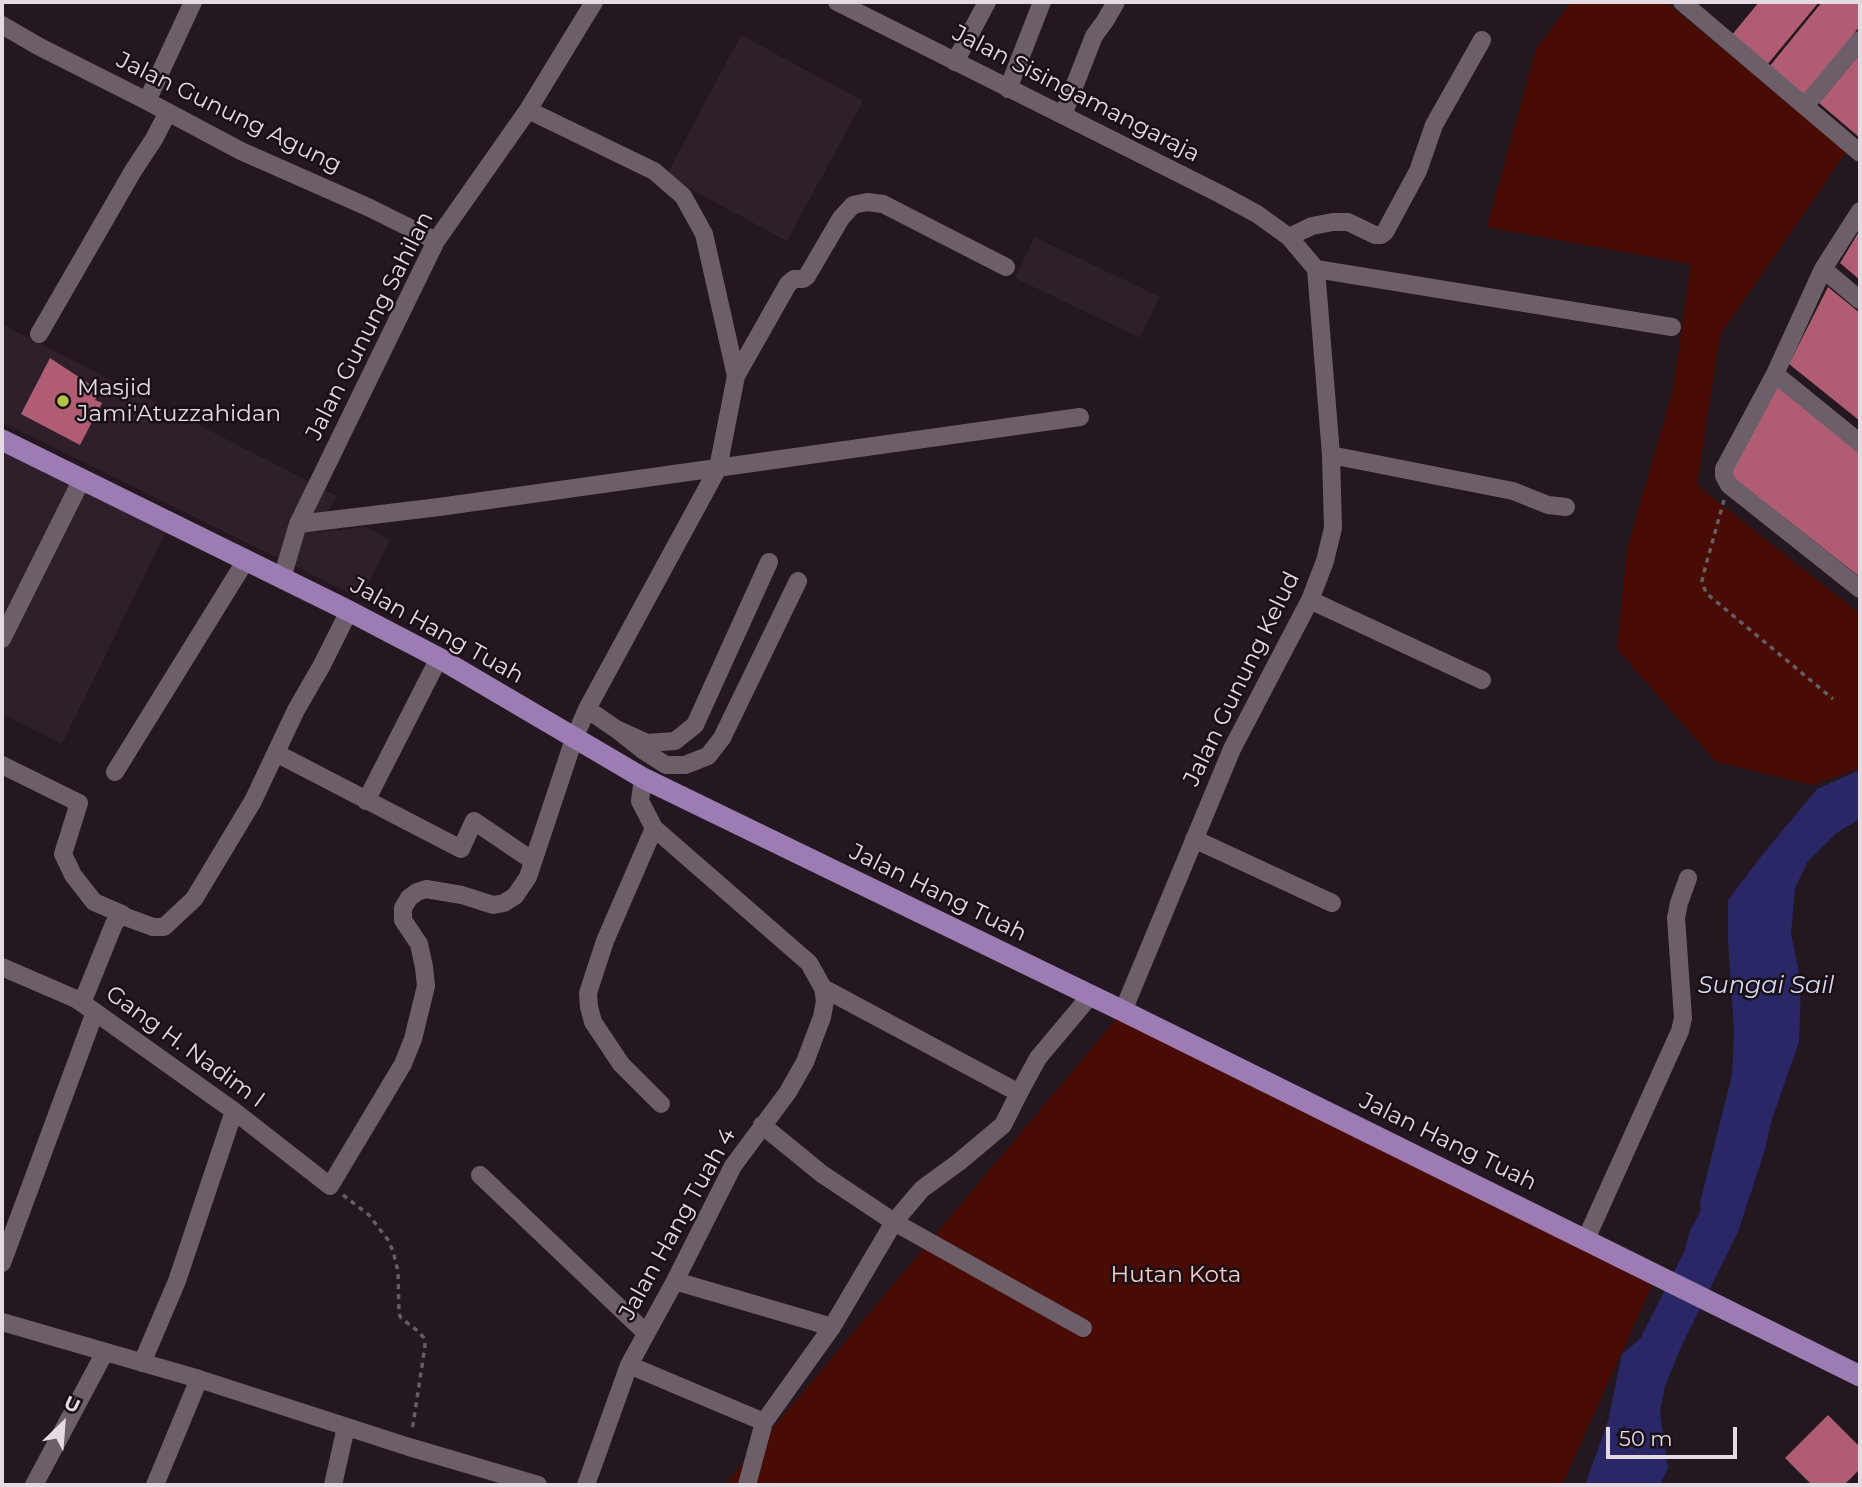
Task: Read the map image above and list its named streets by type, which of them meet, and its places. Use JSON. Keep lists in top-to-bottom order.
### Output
{
  "streets": {
    "main road": ["Jalan Hang Tuah"],
    "street": [
      "Jalan Sisingamangaraja",
      "Jalan Gunung Agung",
      "Jalan Gunung Sahilan",
      "Jalan Gunung Kelud",
      "Gang H. Nadim I",
      "Jalan Hang Tuah 4"
    ]
  },
  "crossings": [
    ["Jalan Gunung Agung", "Jalan Gunung Sahilan"],
    ["Jalan Gunung Sahilan", "Jalan Hang Tuah"],
    ["Jalan Hang Tuah", "Jalan Gunung Kelud"]
  ],
  "water": ["Sungai Sail"],
  "parks": ["Hutan Kota"],
  "places": ["Masjid Jami'Atuzzahidan"],
  "scale_bar": "50 m",
  "north": "top right"
}
